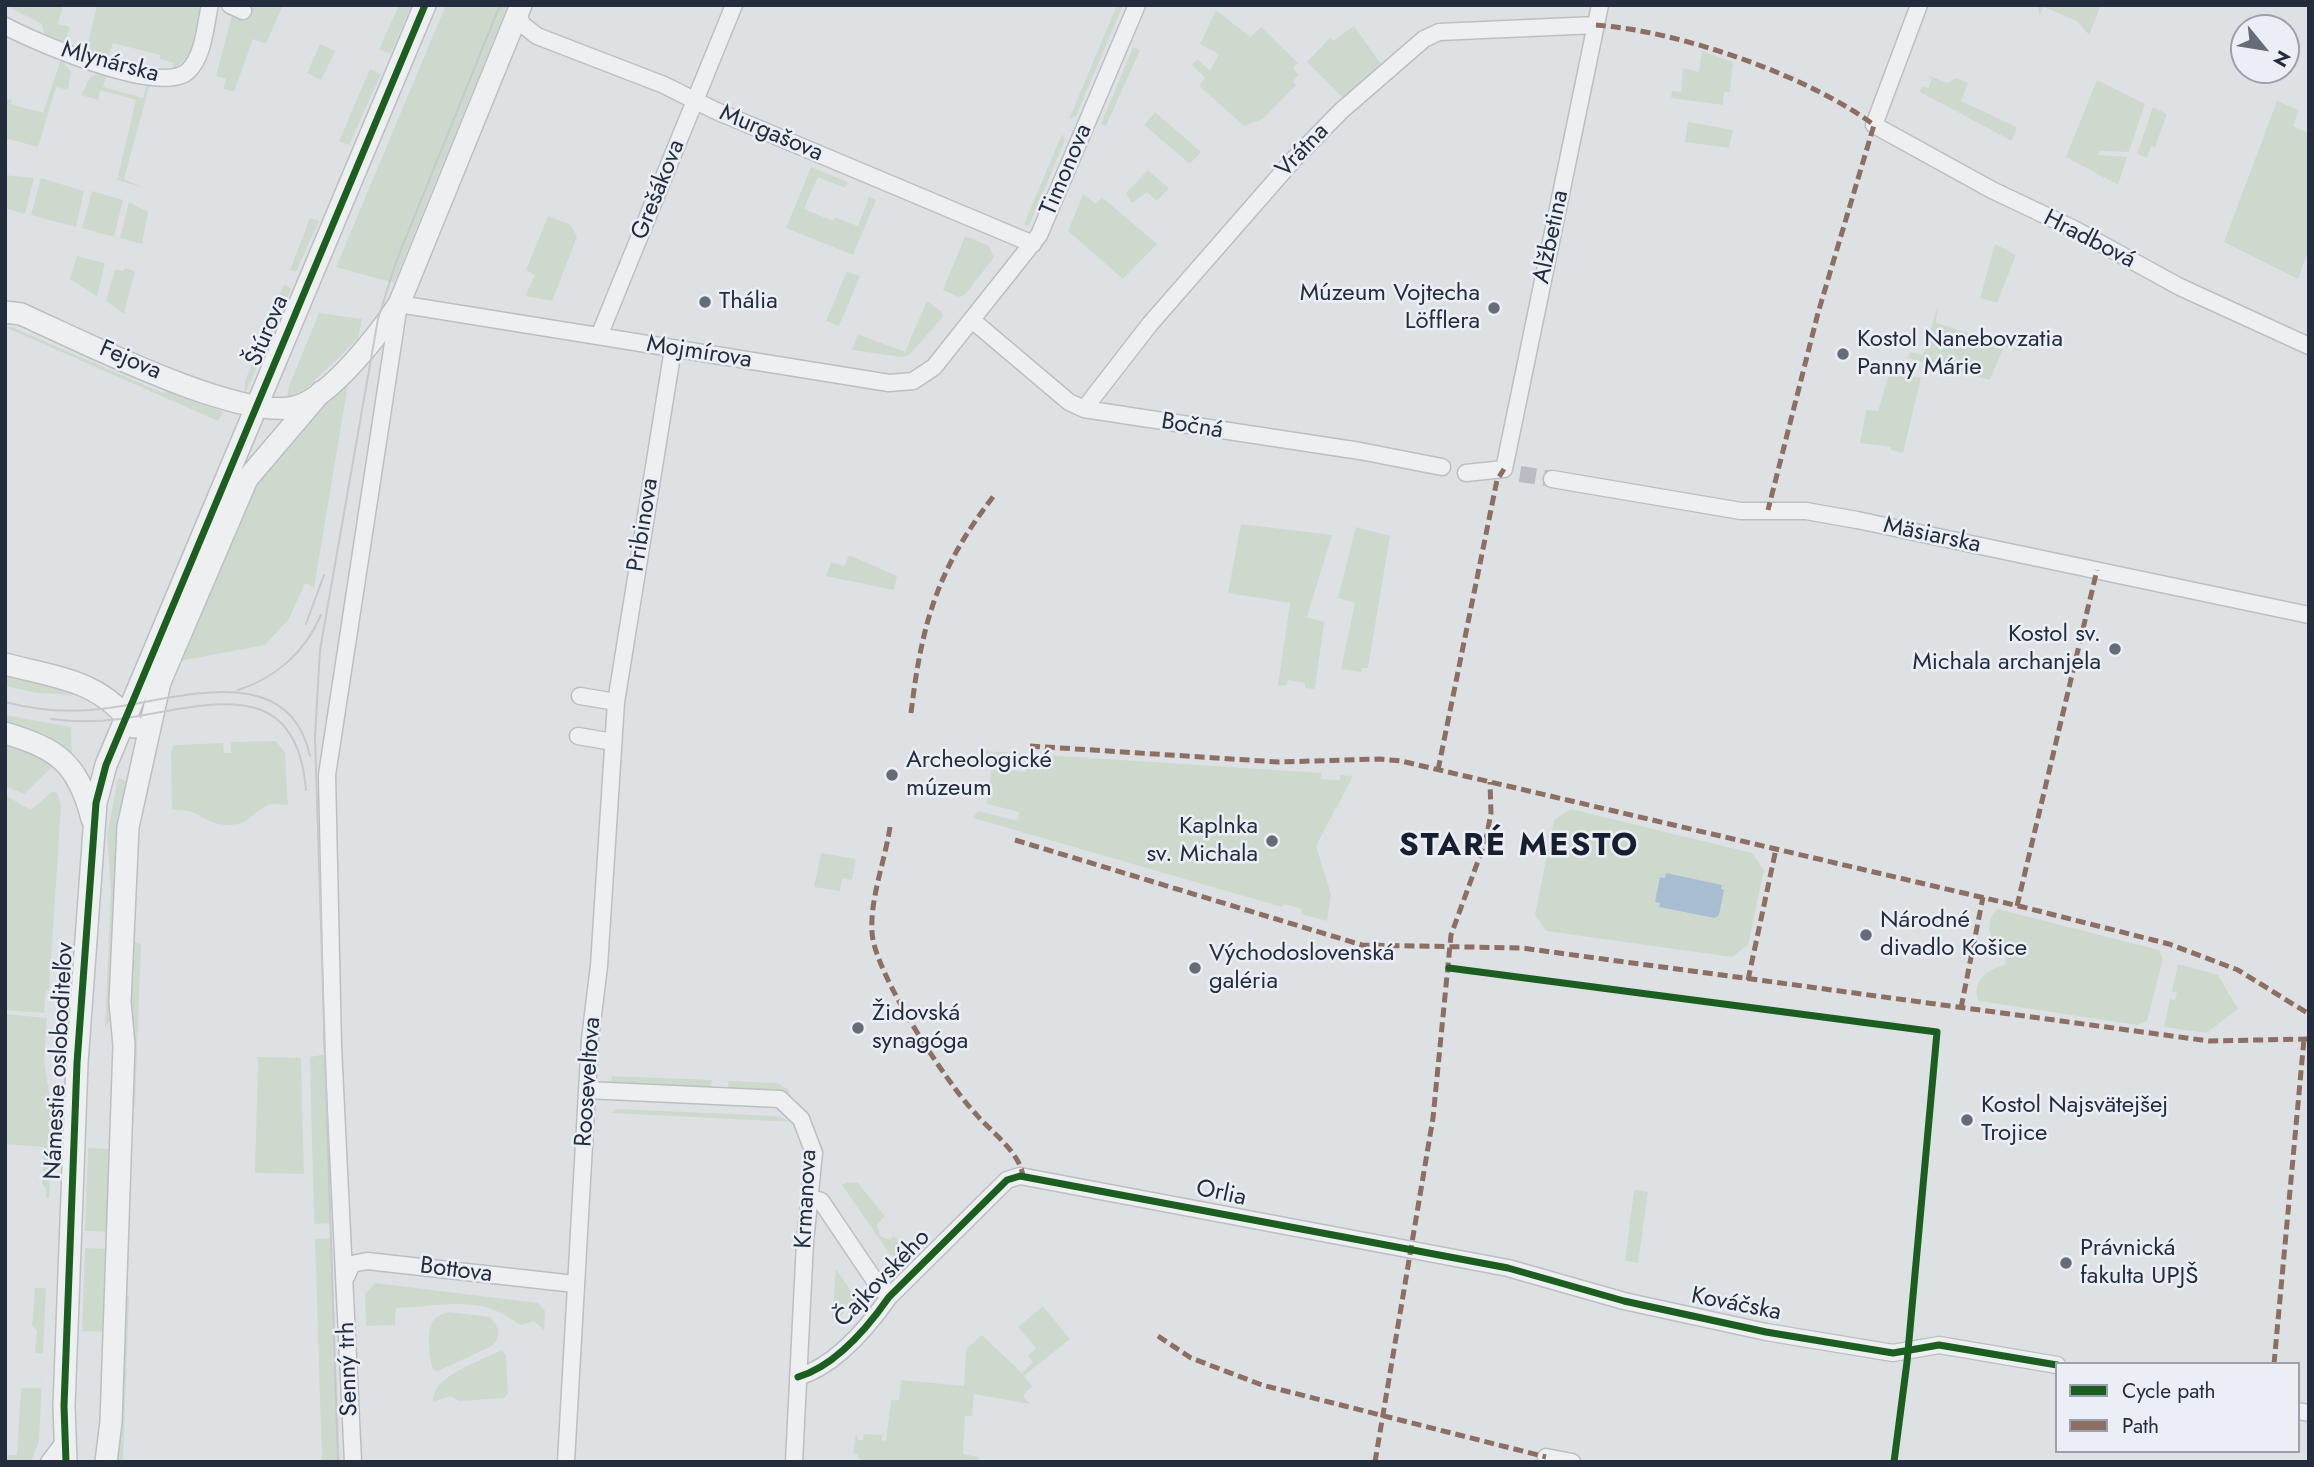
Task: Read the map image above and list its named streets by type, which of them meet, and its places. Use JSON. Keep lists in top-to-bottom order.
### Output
{
  "streets": {
    "street": [
      "Mlynárska",
      "Murgašova",
      "Vrátna",
      "Timonova",
      "Grešákova",
      "Alžbetina",
      "Hradbová",
      "Štúrova",
      "Mojmírova",
      "Fejova",
      "Bočná",
      "Pribinova",
      "Mäsiarska",
      "Námestie osloboditeľov",
      "Rooseveltova",
      "Orlia",
      "Krmanova",
      "Bottova",
      "Čajkovského",
      "Kováčska",
      "Senný trh"
    ]
  },
  "crossings": [
    ["Murgašova", "Timonova"],
    ["Murgašova", "Grešákova"],
    ["Vrátna", "Alžbetina"],
    ["Vrátna", "Bočná"],
    ["Timonova", "Mojmírova"],
    ["Timonova", "Bočná"],
    ["Grešákova", "Mojmírova"],
    ["Štúrova", "Fejova"],
    ["Štúrova", "Námestie osloboditeľov"],
    ["Mojmírova", "Bočná"],
    ["Mojmírova", "Pribinova"],
    ["Pribinova", "Rooseveltova"],
    ["Rooseveltova", "Krmanova"],
    ["Rooseveltova", "Bottova"],
    ["Orlia", "Čajkovského"],
    ["Orlia", "Kováčska"],
    ["Krmanova", "Čajkovského"],
    ["Bottova", "Senný trh"]
  ],
  "districts": ["STARÉ MESTO"],
  "places": [
    "Thália",
    "Múzeum Vojtecha Löfflera",
    "Kostol Nanebovzatia Panny Márie",
    "Kostol sv. Michala archanjela",
    "Archeologické múzeum",
    "Kaplnka sv. Michala",
    "Národné divadlo Košice",
    "Východoslovenská galéria",
    "Židovská synagóga",
    "Kostol Najsvätejšej Trojice",
    "Právnická fakulta UPJŠ"
  ],
  "legend": ["Cycle path", "Path"],
  "north": "bottom right"
}
